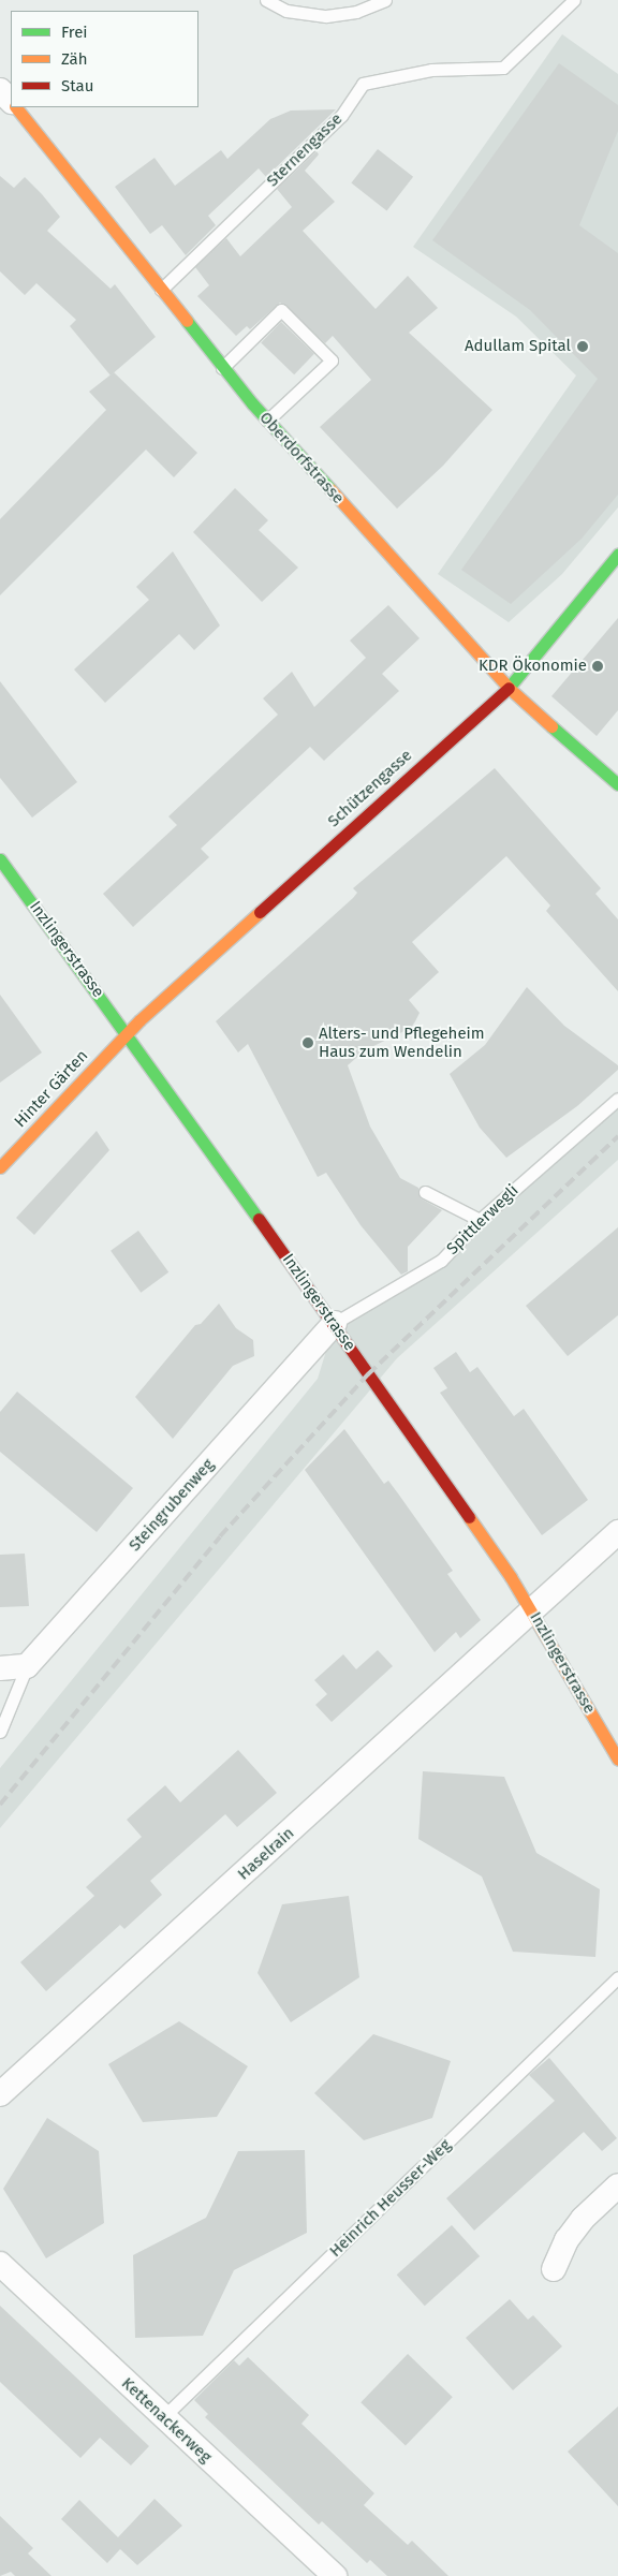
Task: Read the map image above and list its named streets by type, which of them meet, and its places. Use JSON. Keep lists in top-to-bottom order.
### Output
{
  "streets": {
    "street": [
      "Oberdorfstrasse",
      "Schützengasse",
      "Inzlingerstrasse",
      "Hinter Gärten",
      "Steingrubenweg",
      "Haselrain",
      "Kettenackerweg"
    ],
    "lane": ["Sternengasse", "Spittlerwegli", "Heinrich Heusser-Weg"]
  },
  "crossings": [
    ["Sternengasse", "Oberdorfstrasse"],
    ["Oberdorfstrasse", "Schützengasse"],
    ["Schützengasse", "Inzlingerstrasse"],
    ["Schützengasse", "Hinter Gärten"],
    ["Inzlingerstrasse", "Hinter Gärten"],
    ["Inzlingerstrasse", "Spittlerwegli"],
    ["Inzlingerstrasse", "Steingrubenweg"],
    ["Inzlingerstrasse", "Haselrain"],
    ["Spittlerwegli", "Steingrubenweg"],
    ["Heinrich Heusser-Weg", "Kettenackerweg"]
  ],
  "places": ["Adullam Spital", "KDR Ökonomie", "Alters- und Pflegeheim Haus zum Wendelin"],
  "legend": ["Frei", "Zäh", "Stau"]
}
